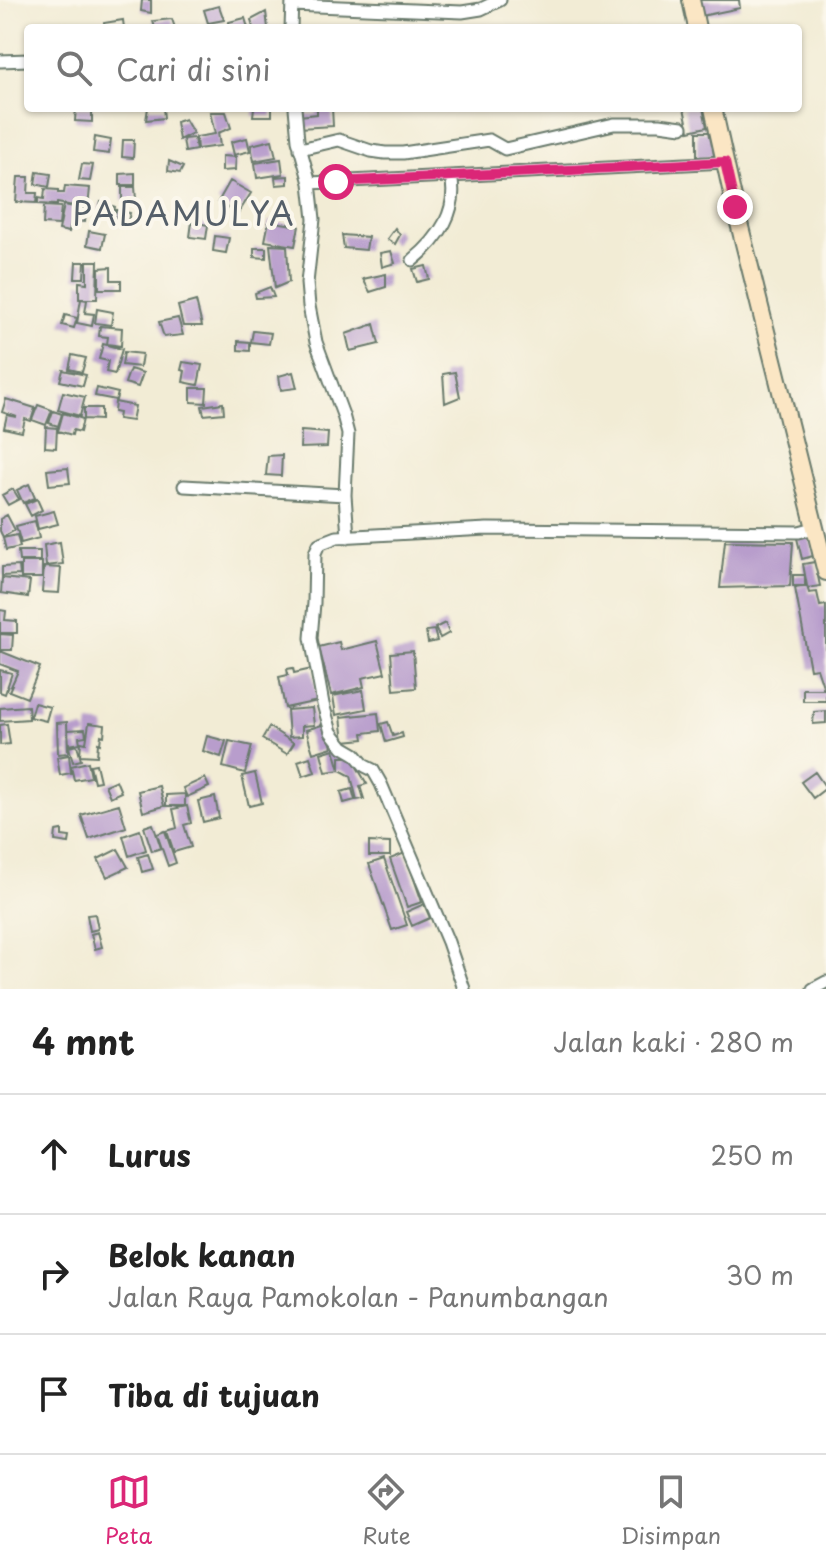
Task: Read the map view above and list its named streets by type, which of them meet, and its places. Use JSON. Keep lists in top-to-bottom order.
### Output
{
  "districts": ["PADAMULYA"],
  "page": {
    "search": "Cari di sini",
    "heading": ["4 mnt", "Jalan kaki · 280 m"],
    "list": [
      ["Lurus", "250 m"],
      ["Belok kanan", "Jalan Raya Pamokolan - Panumbangan", "30 m"],
      "Tiba di tujuan"
    ],
    "nav": ["Peta", "Rute", "Disimpan"]
  }
}
